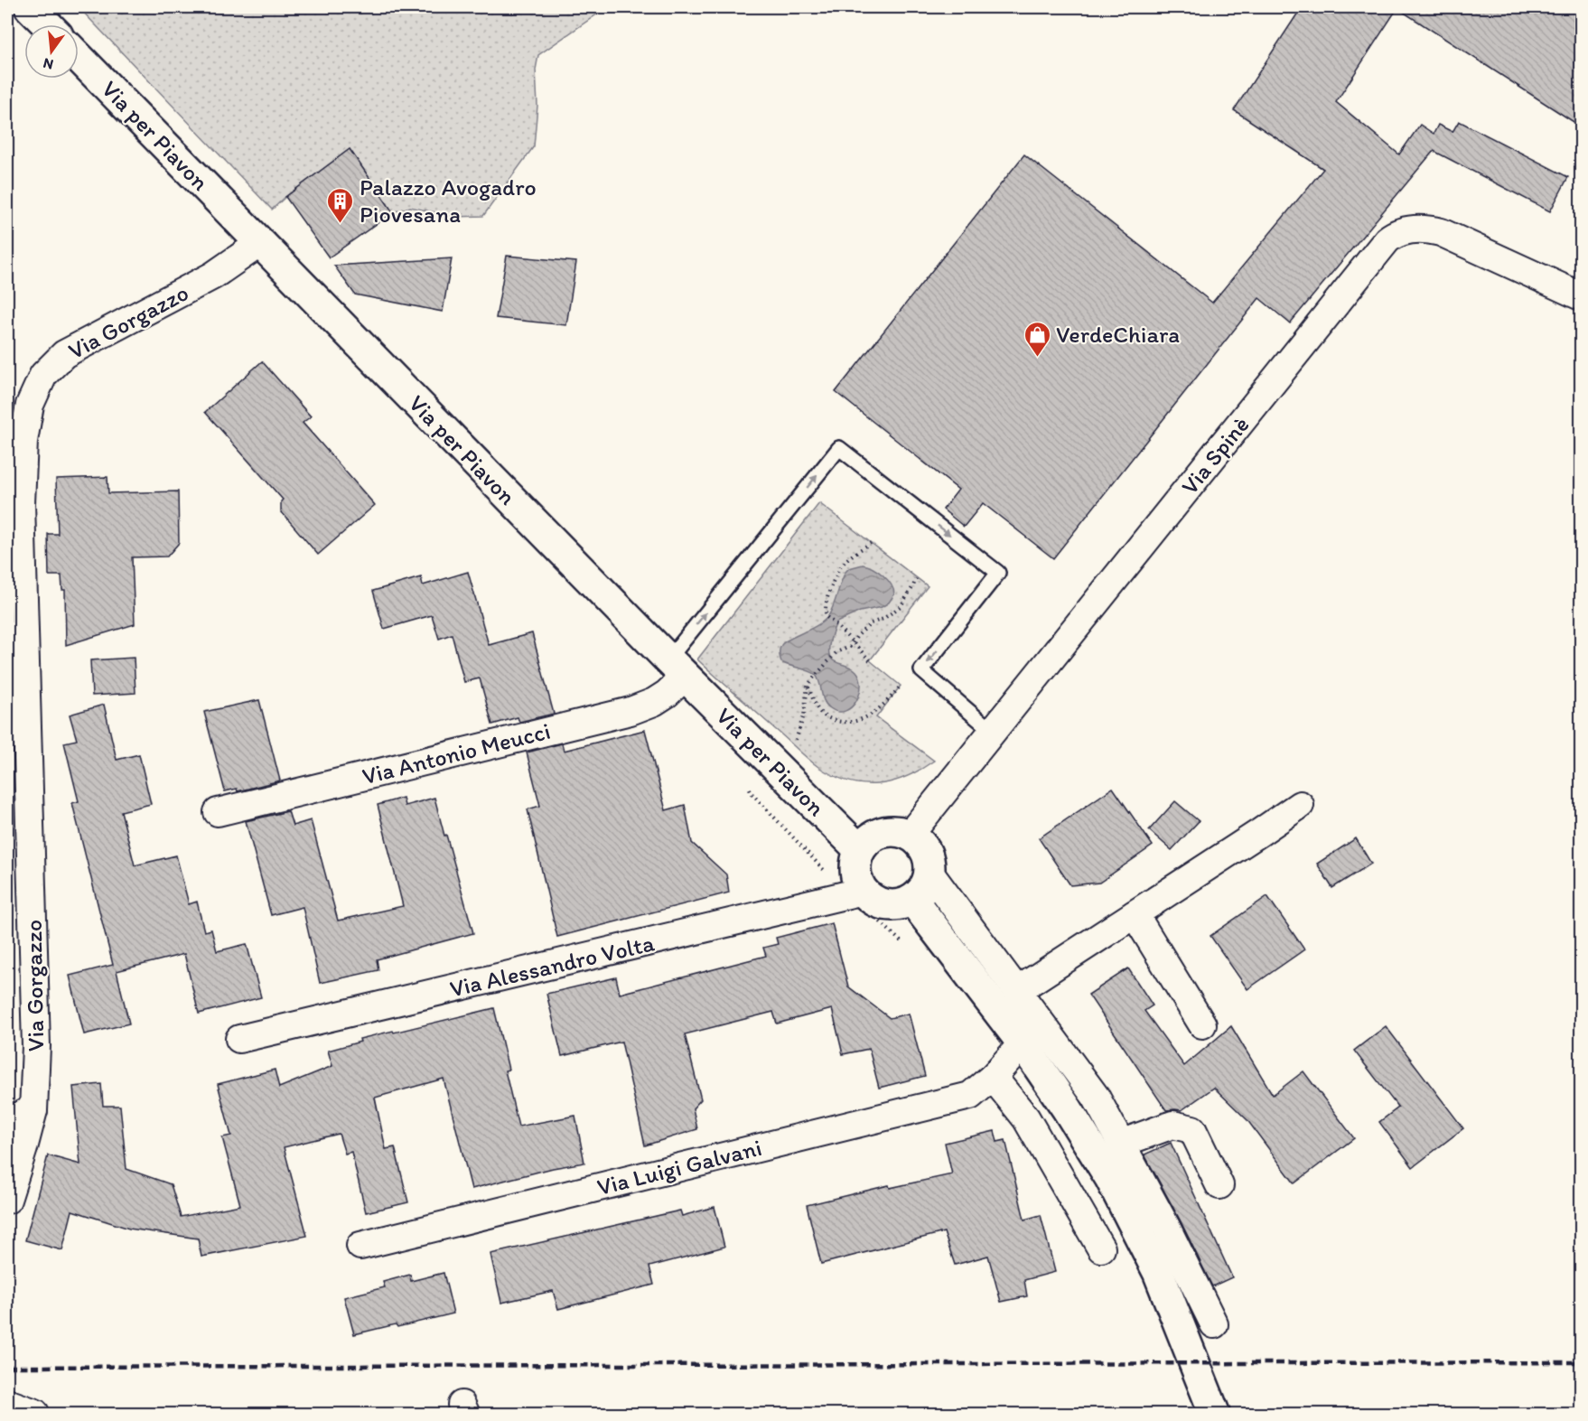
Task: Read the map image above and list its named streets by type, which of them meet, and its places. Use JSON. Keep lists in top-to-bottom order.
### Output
{
  "streets": {
    "street": [
      "Via per Piavon",
      "Via Gorgazzo",
      "Via Spinè",
      "Via Antonio Meucci",
      "Via Alessandro Volta",
      "Via Luigi Galvani"
    ]
  },
  "crossings": [
    ["Via per Piavon", "Via Gorgazzo"],
    ["Via per Piavon", "Via Spinè"],
    ["Via per Piavon", "Via Antonio Meucci"],
    ["Via per Piavon", "Via Alessandro Volta"],
    ["Via Spinè", "Via Alessandro Volta"]
  ],
  "places": {
    "building": ["Palazzo Avogadro Piovesana"],
    "shop": ["VerdeChiara"]
  },
  "north": "bottom"
}
